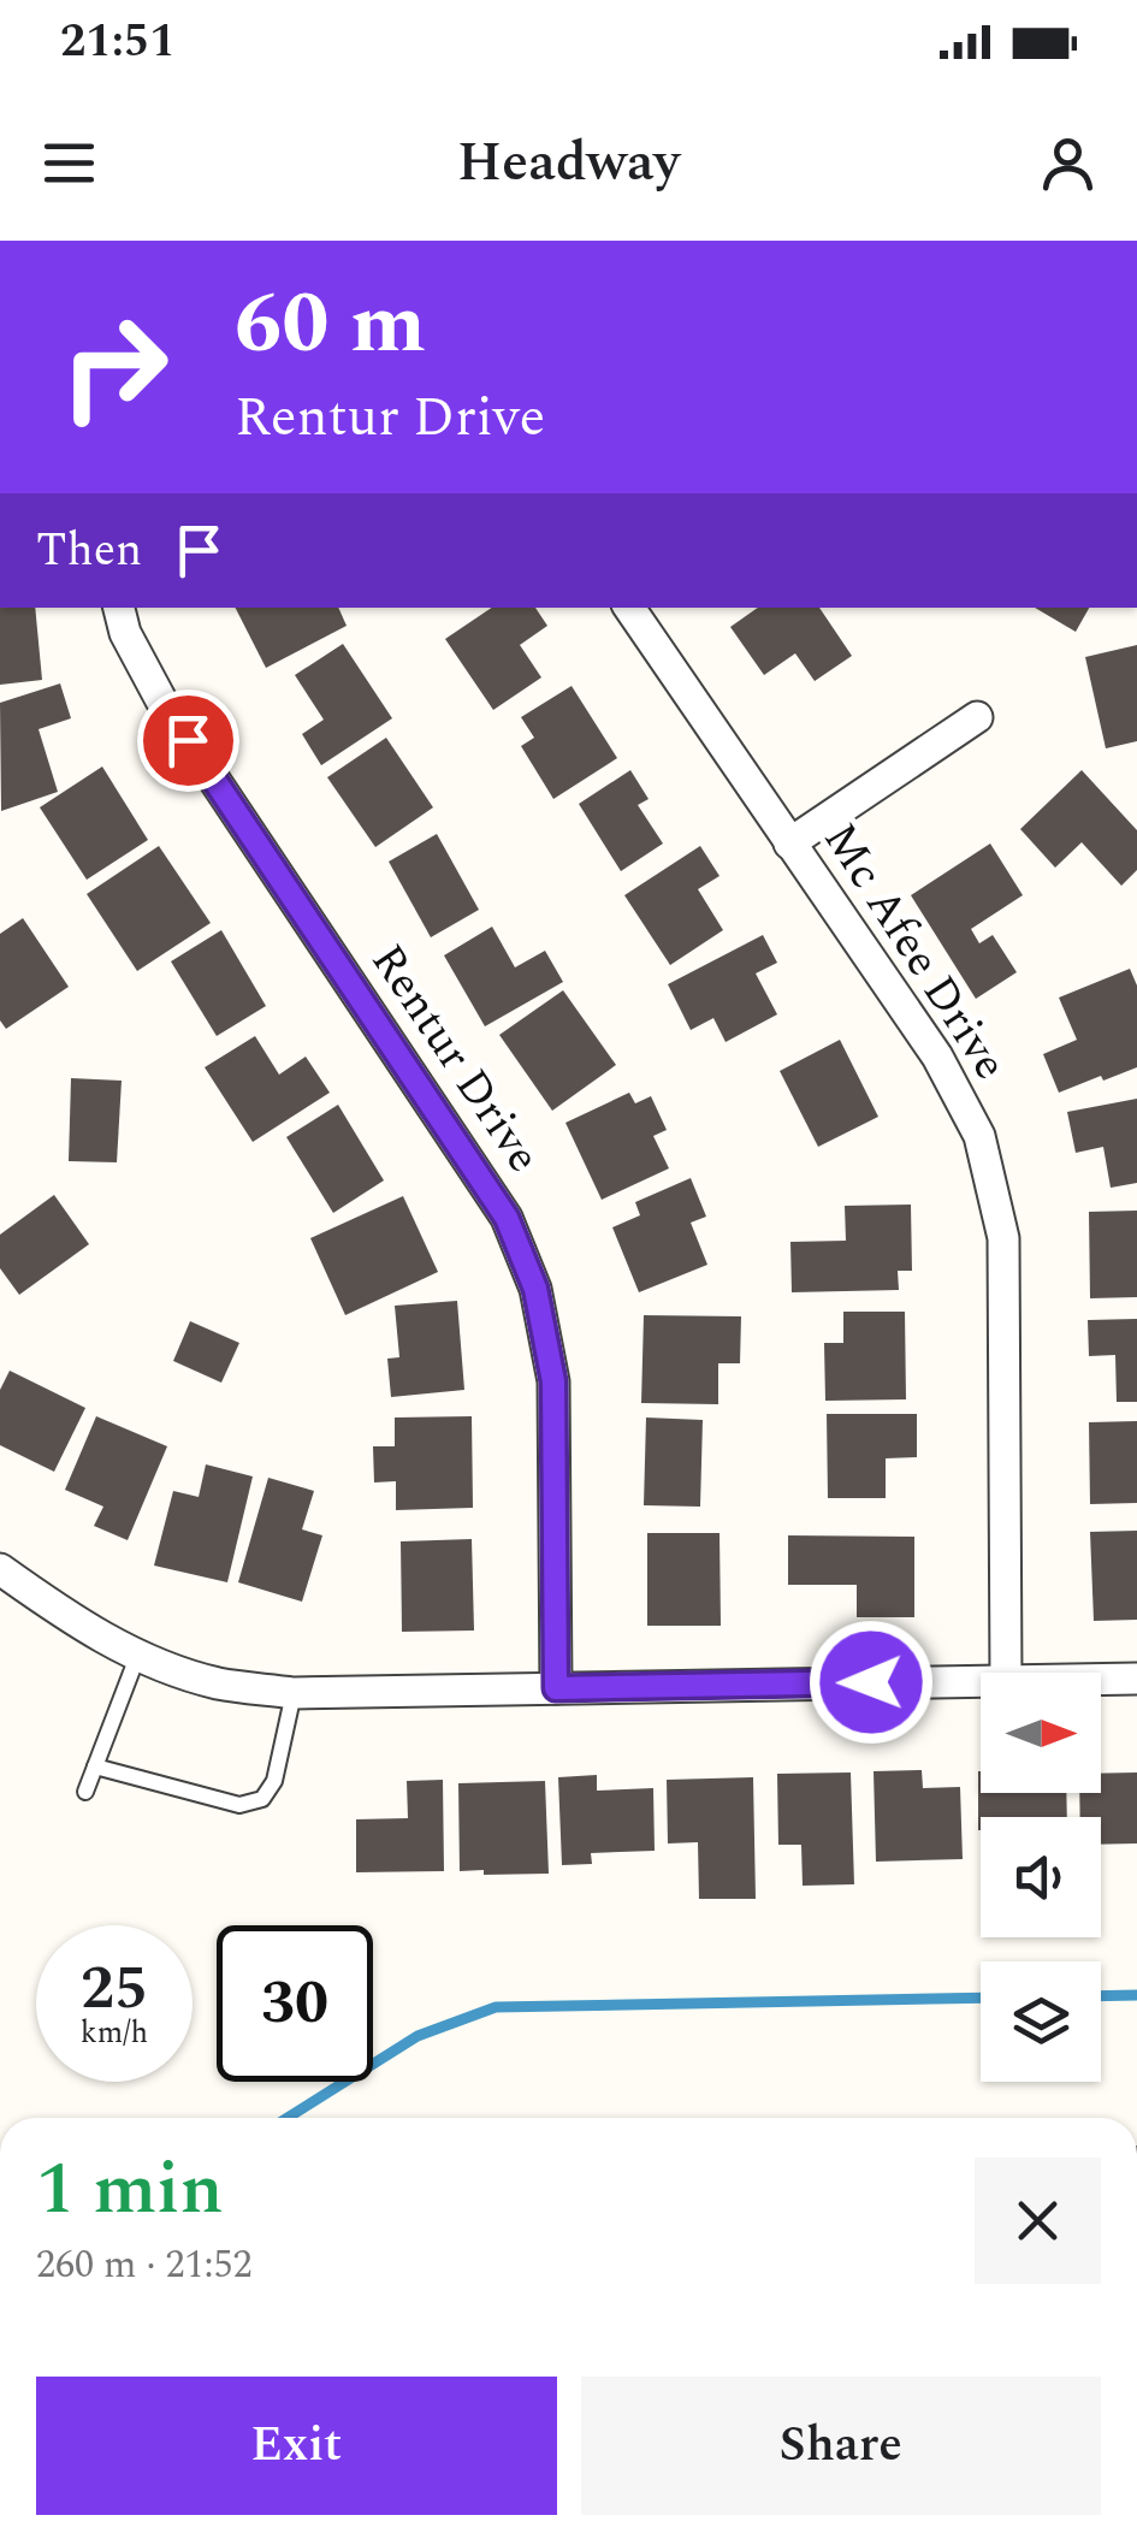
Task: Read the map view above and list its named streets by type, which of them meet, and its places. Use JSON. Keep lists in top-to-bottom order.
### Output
{
  "streets": {
    "street": ["Mc Afee Drive", "Rentur Drive"]
  },
  "north": "right",
  "page": {
    "status": "21:51",
    "header": "Headway",
    "turn": ["60 m", "Rentur Drive"],
    "then": "Then",
    "speed": "25 km/h",
    "limit": "30",
    "heading": ["1 min", "260 m · 21:52"],
    "buttons": ["Exit", "Share"]
  }
}
